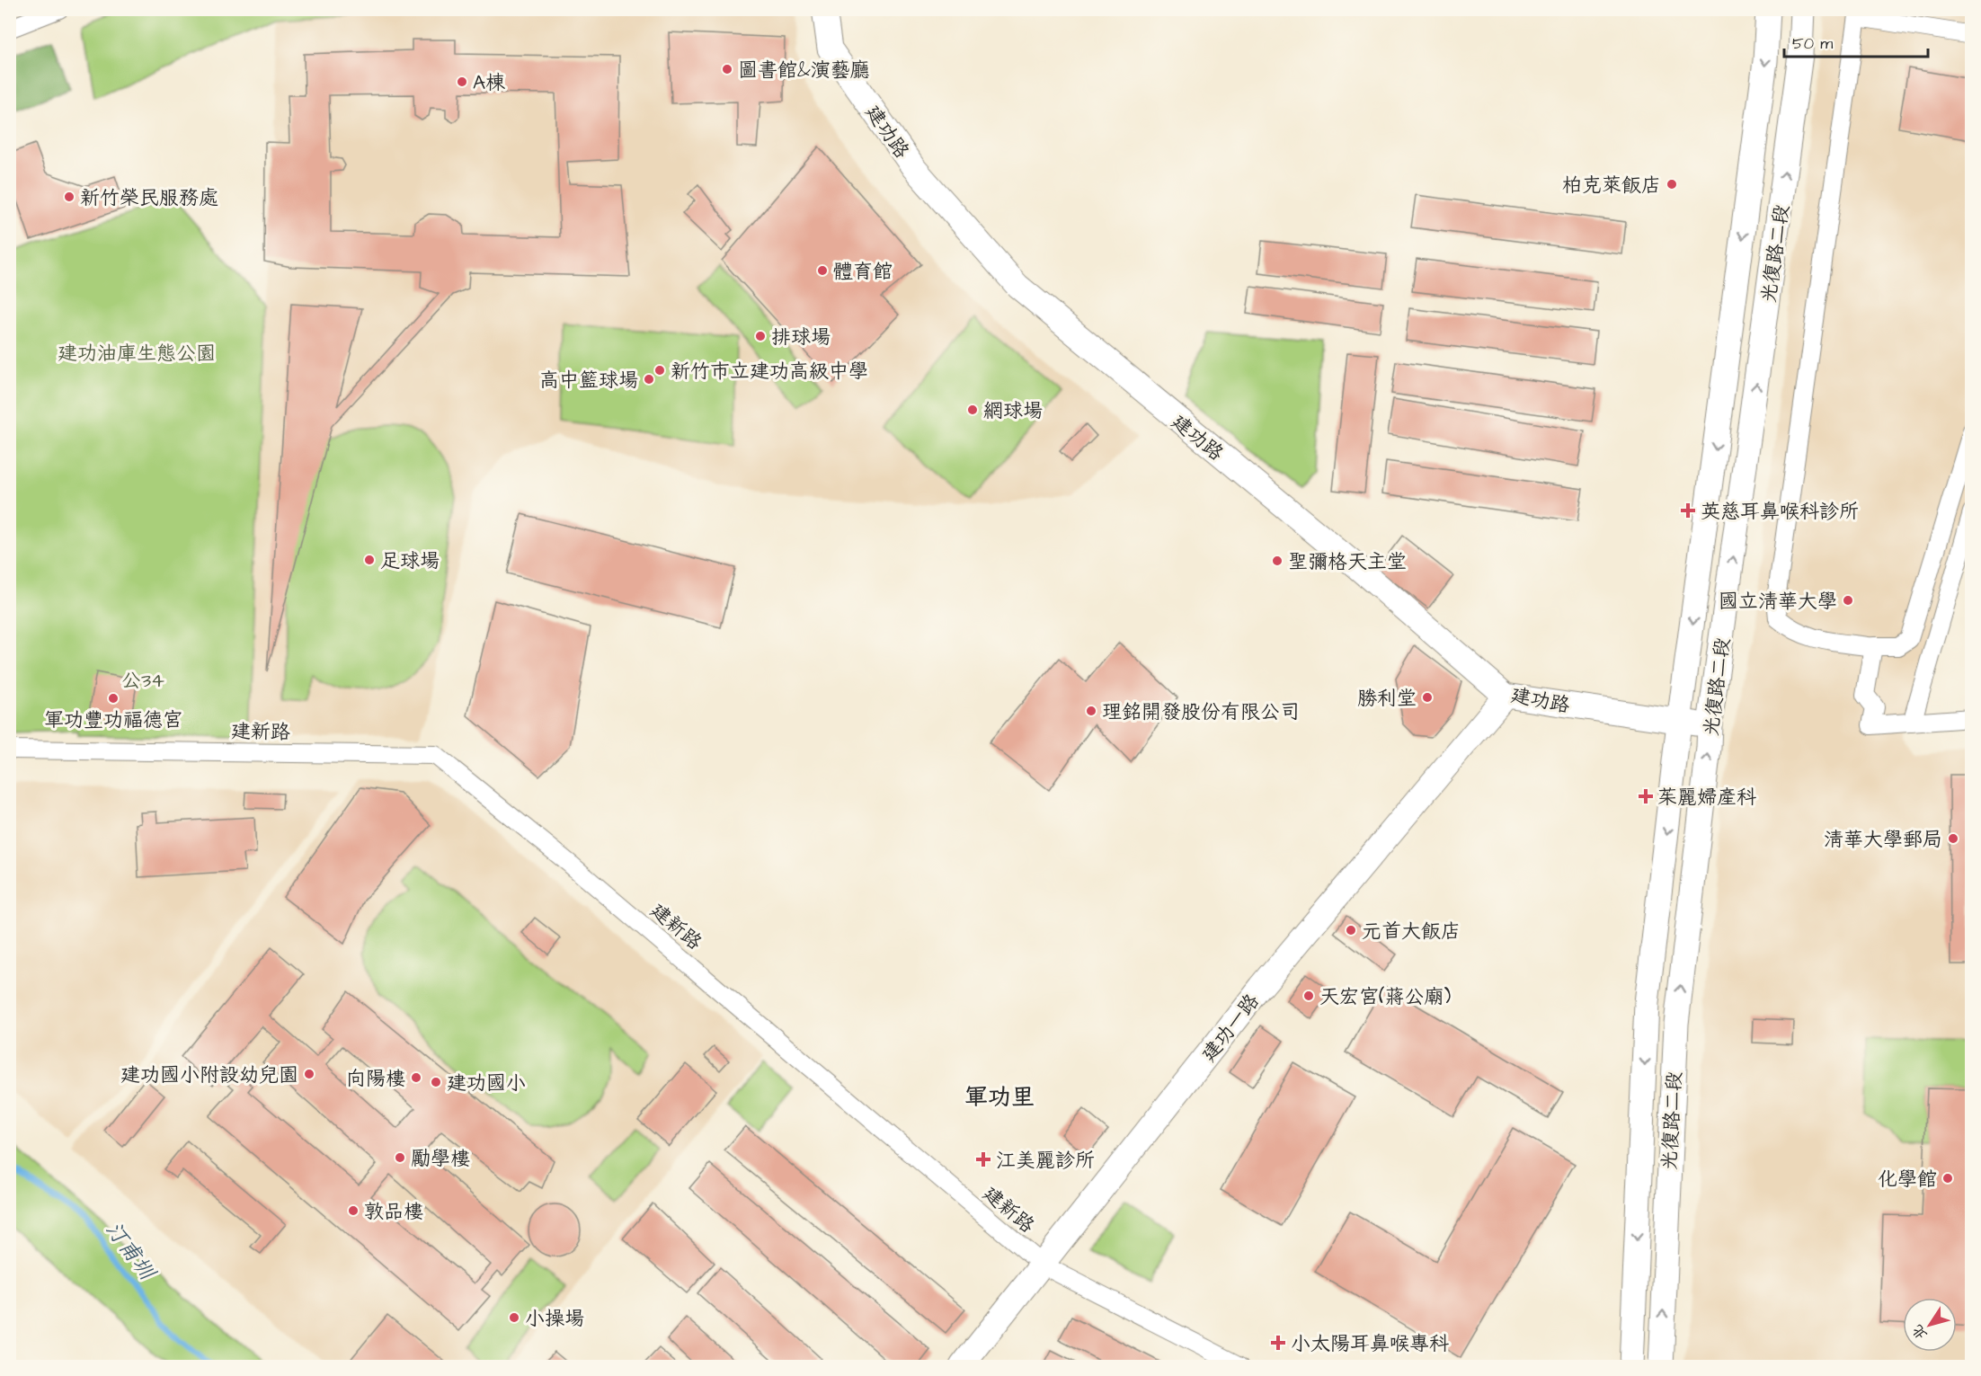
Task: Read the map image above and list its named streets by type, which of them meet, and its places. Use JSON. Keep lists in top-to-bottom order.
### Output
{
  "streets": {
    "main road": ["建功路", "光復路二段", "建功一路"],
    "street": ["建新路"]
  },
  "crossings": [
    ["建功路", "光復路二段"],
    ["建功路", "建功一路"],
    ["建新路", "建功一路"]
  ],
  "districts": ["軍功里"],
  "water": ["汀甫圳"],
  "parks": ["建功油庫生態公園", "公34"],
  "places": {
    "other": [
      "圖書館&演藝廳",
      "A棟",
      "柏克萊飯店",
      "新竹榮民服務處",
      "體育館",
      "排球場",
      "新竹市立建功高級中學",
      "高中籃球場",
      "網球場",
      "足球場",
      "聖彌格天主堂",
      "國立清華大學",
      "勝利堂",
      "軍功豐功福德宮",
      "理銘開發股份有限公司",
      "清華大學郵局",
      "元首大飯店",
      "天宏宮(蔣公廟)",
      "建功國小附設幼兒園",
      "向陽樓",
      "建功國小",
      "勵學樓",
      "化學館",
      "敦品樓",
      "小操場"
    ],
    "health": [
      "英慈耳鼻喉科診所",
      "茱麗婦產科",
      "江美麗診所",
      "小太陽耳鼻喉專科"
    ]
  },
  "scale_bar": "50 m",
  "north": "bottom left"
}
